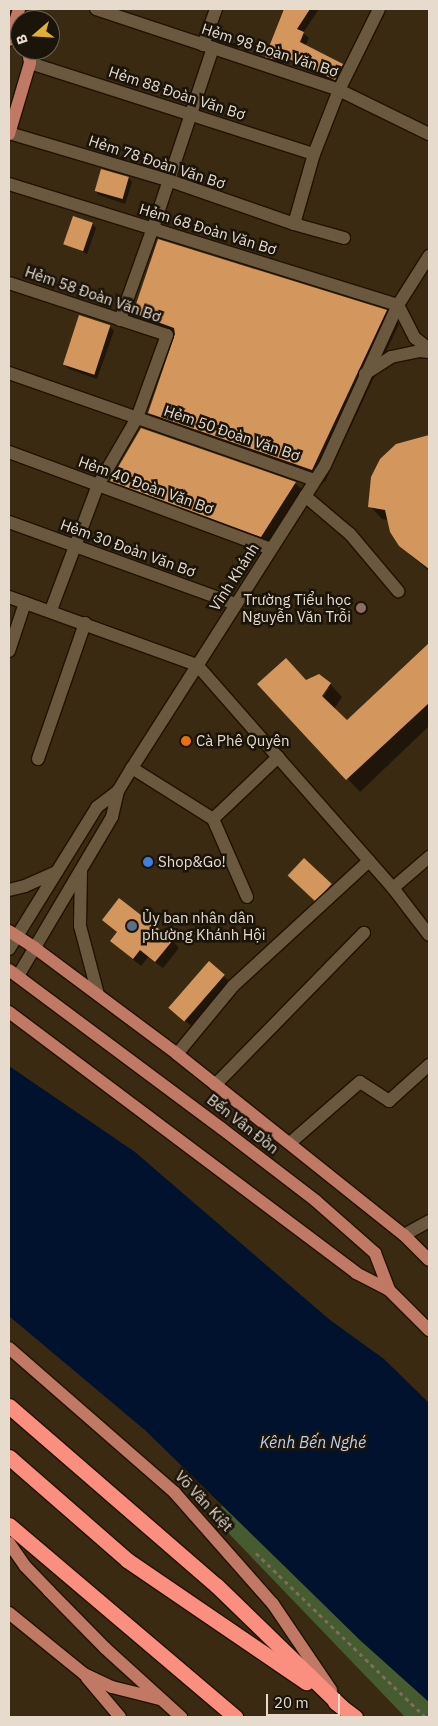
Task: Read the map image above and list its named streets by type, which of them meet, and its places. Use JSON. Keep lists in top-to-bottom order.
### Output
{
  "streets": {
    "highway": ["Võ Văn Kiệt"],
    "main road": ["Bến Vân Đồn"],
    "street": [
      "Hẻm 98 Đoàn Văn Bơ",
      "Hẻm 88 Đoàn Văn Bơ",
      "Hẻm 78 Đoàn Văn Bơ",
      "Hẻm 68 Đoàn Văn Bơ",
      "Hẻm 58 Đoàn Văn Bơ",
      "Hẻm 50 Đoàn Văn Bơ",
      "Hẻm 40 Đoàn Văn Bơ",
      "Hẻm 30 Đoàn Văn Bơ",
      "Vĩnh Khánh"
    ]
  },
  "crossings": [
    ["Hẻm 68 Đoàn Văn Bơ", "Vĩnh Khánh"],
    ["Hẻm 58 Đoàn Văn Bơ", "Hẻm 50 Đoàn Văn Bơ"],
    ["Hẻm 50 Đoàn Văn Bơ", "Vĩnh Khánh"],
    ["Hẻm 40 Đoàn Văn Bơ", "Vĩnh Khánh"],
    ["Hẻm 30 Đoàn Văn Bơ", "Vĩnh Khánh"],
    ["Vĩnh Khánh", "Bến Vân Đồn"]
  ],
  "water": ["Kênh Bến Nghé"],
  "places": [
    "Trường Tiểu học Nguyễn Văn Trỗi",
    "Cà Phê Quyên",
    "Shop&Go!",
    "Ủy ban nhân dân phường Khánh Hội"
  ],
  "scale_bar": "20 m",
  "north": "left"
}
